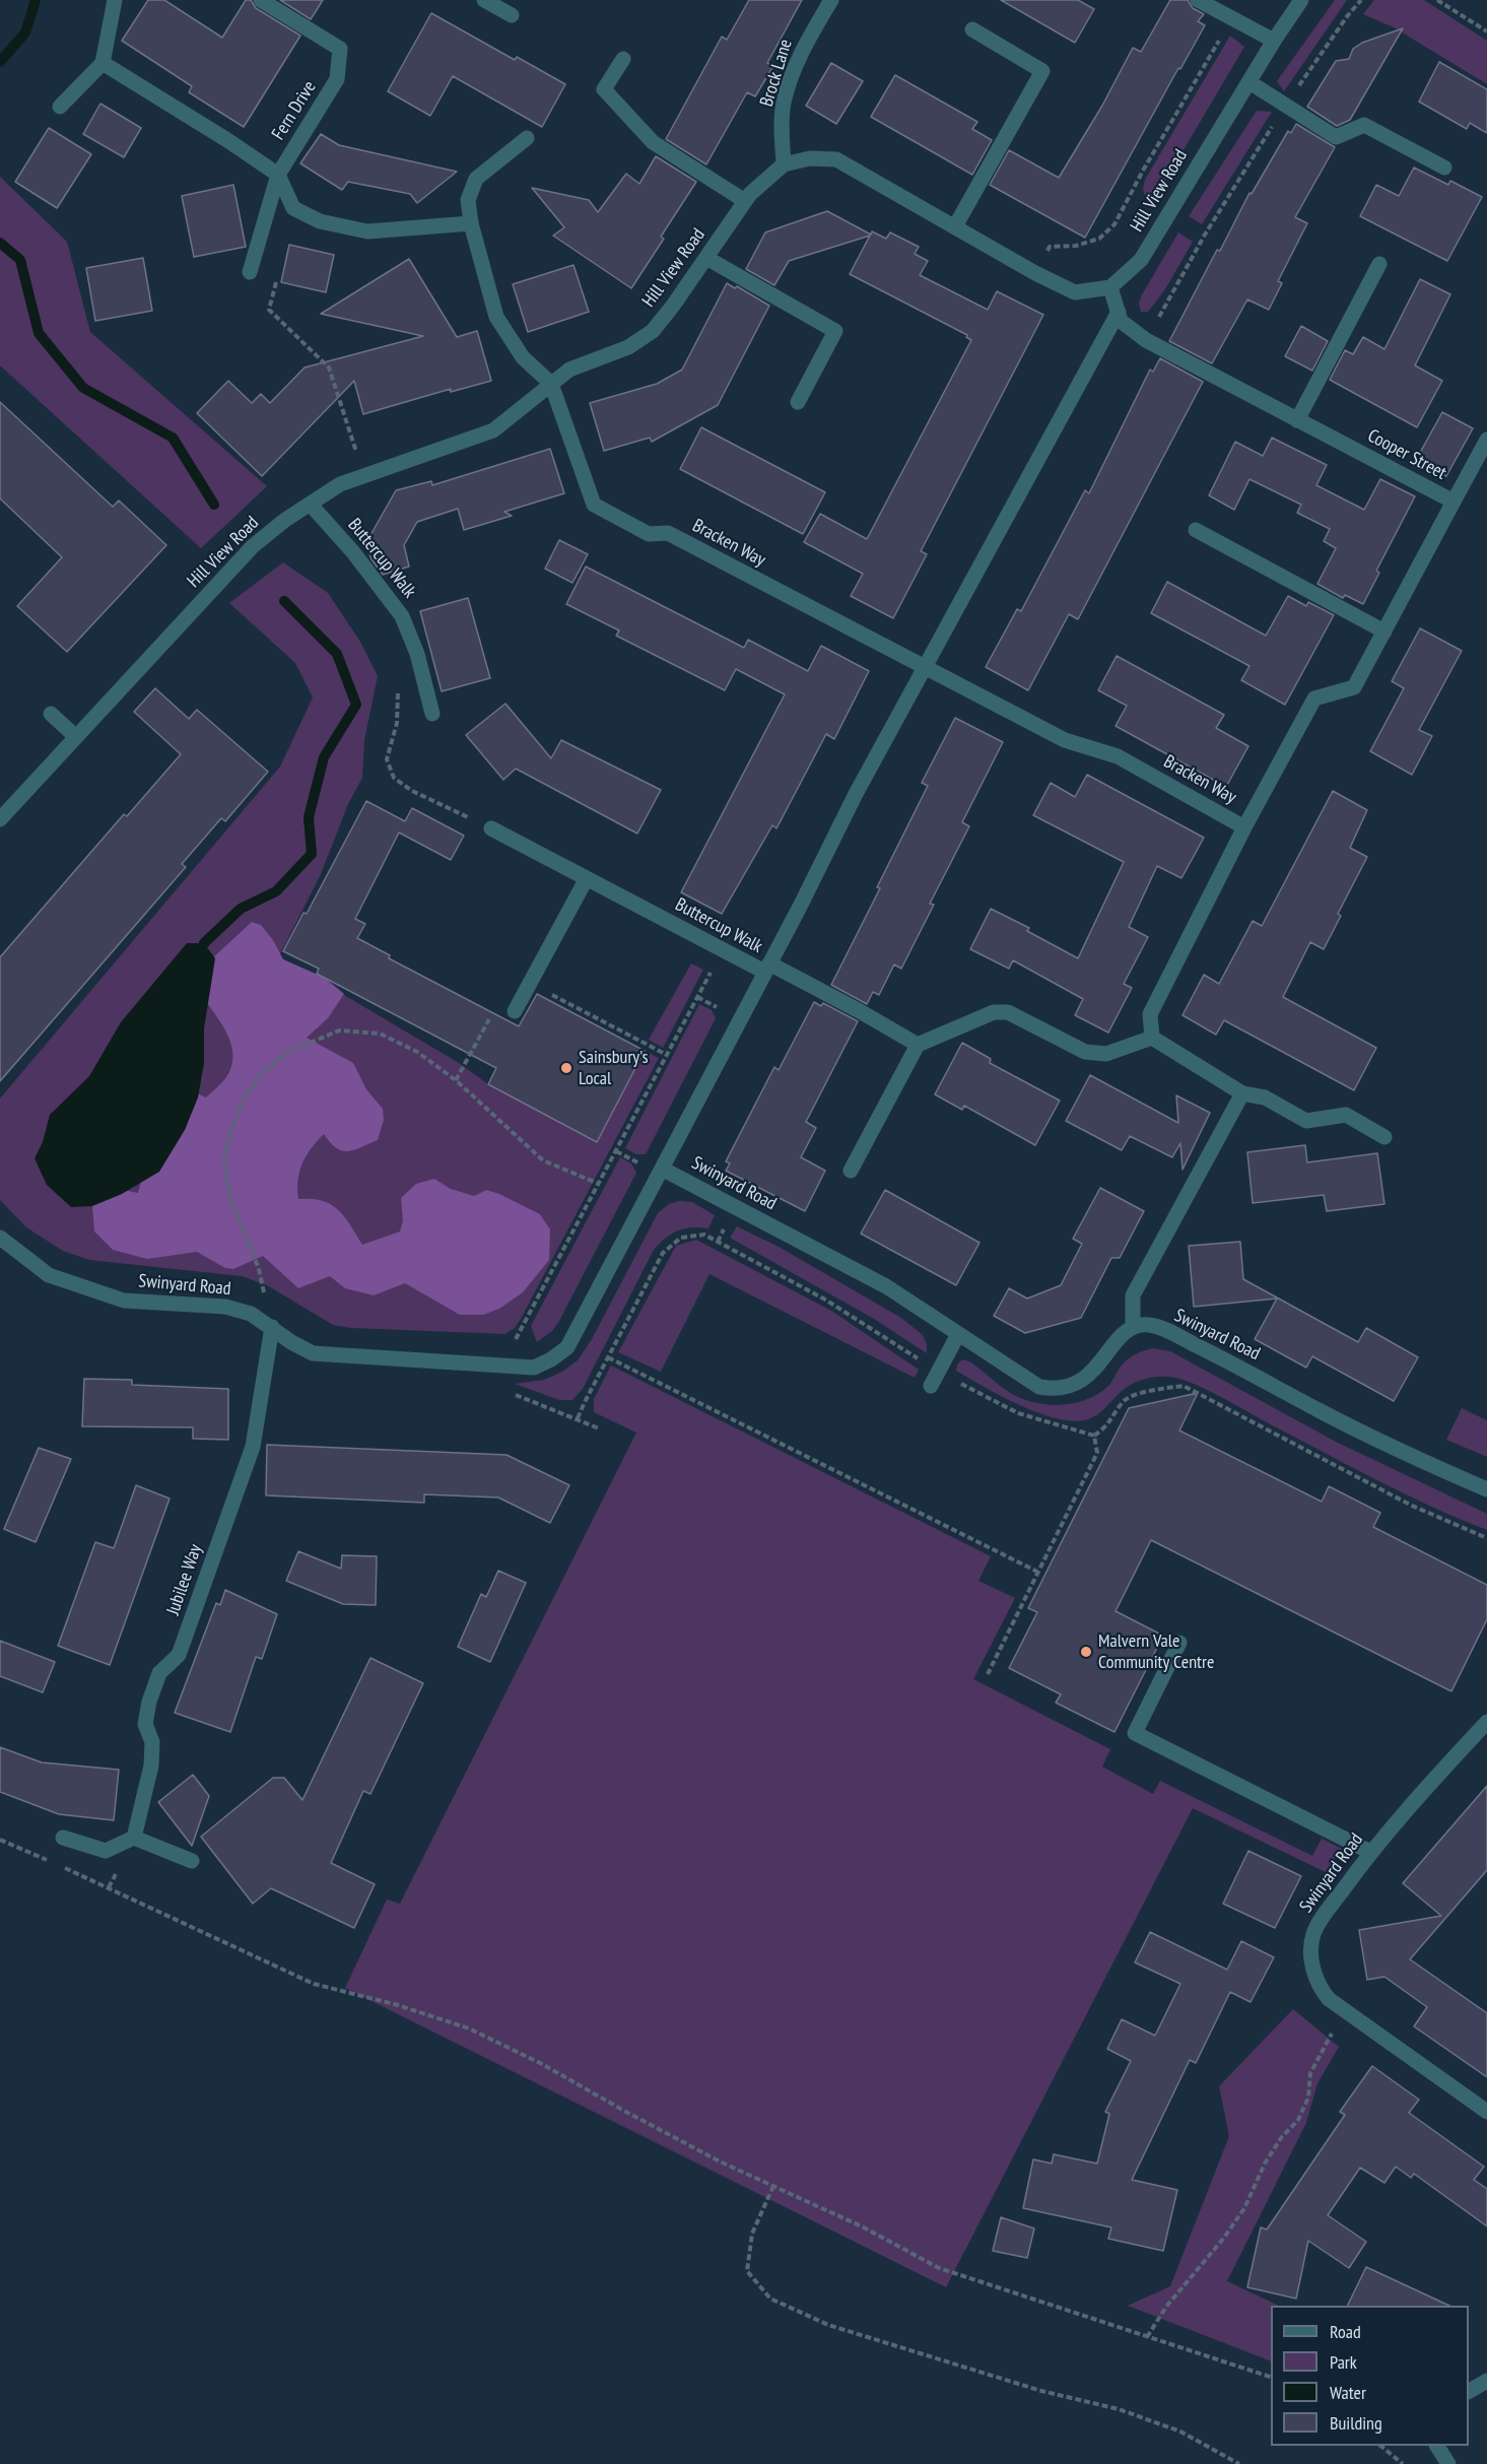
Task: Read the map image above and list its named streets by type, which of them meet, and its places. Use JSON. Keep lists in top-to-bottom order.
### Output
{
  "streets": {
    "street": [
      "Brock Lane",
      "Fern Drive",
      "Hill View Road",
      "Cooper Street",
      "Bracken Way",
      "Buttercup Walk",
      "Swinyard Road",
      "Jubilee Way"
    ]
  },
  "crossings": [
    ["Brock Lane", "Hill View Road"],
    ["Hill View Road", "Cooper Street"],
    ["Hill View Road", "Bracken Way"],
    ["Hill View Road", "Buttercup Walk"],
    ["Cooper Street", "Bracken Way"],
    ["Buttercup Walk", "Swinyard Road"],
    ["Swinyard Road", "Jubilee Way"]
  ],
  "places": ["Sainsbury's Local", "Malvern Vale Community Centre"],
  "legend": [
    "Road",
    "Park",
    "Water",
    "Building"
  ]
}
